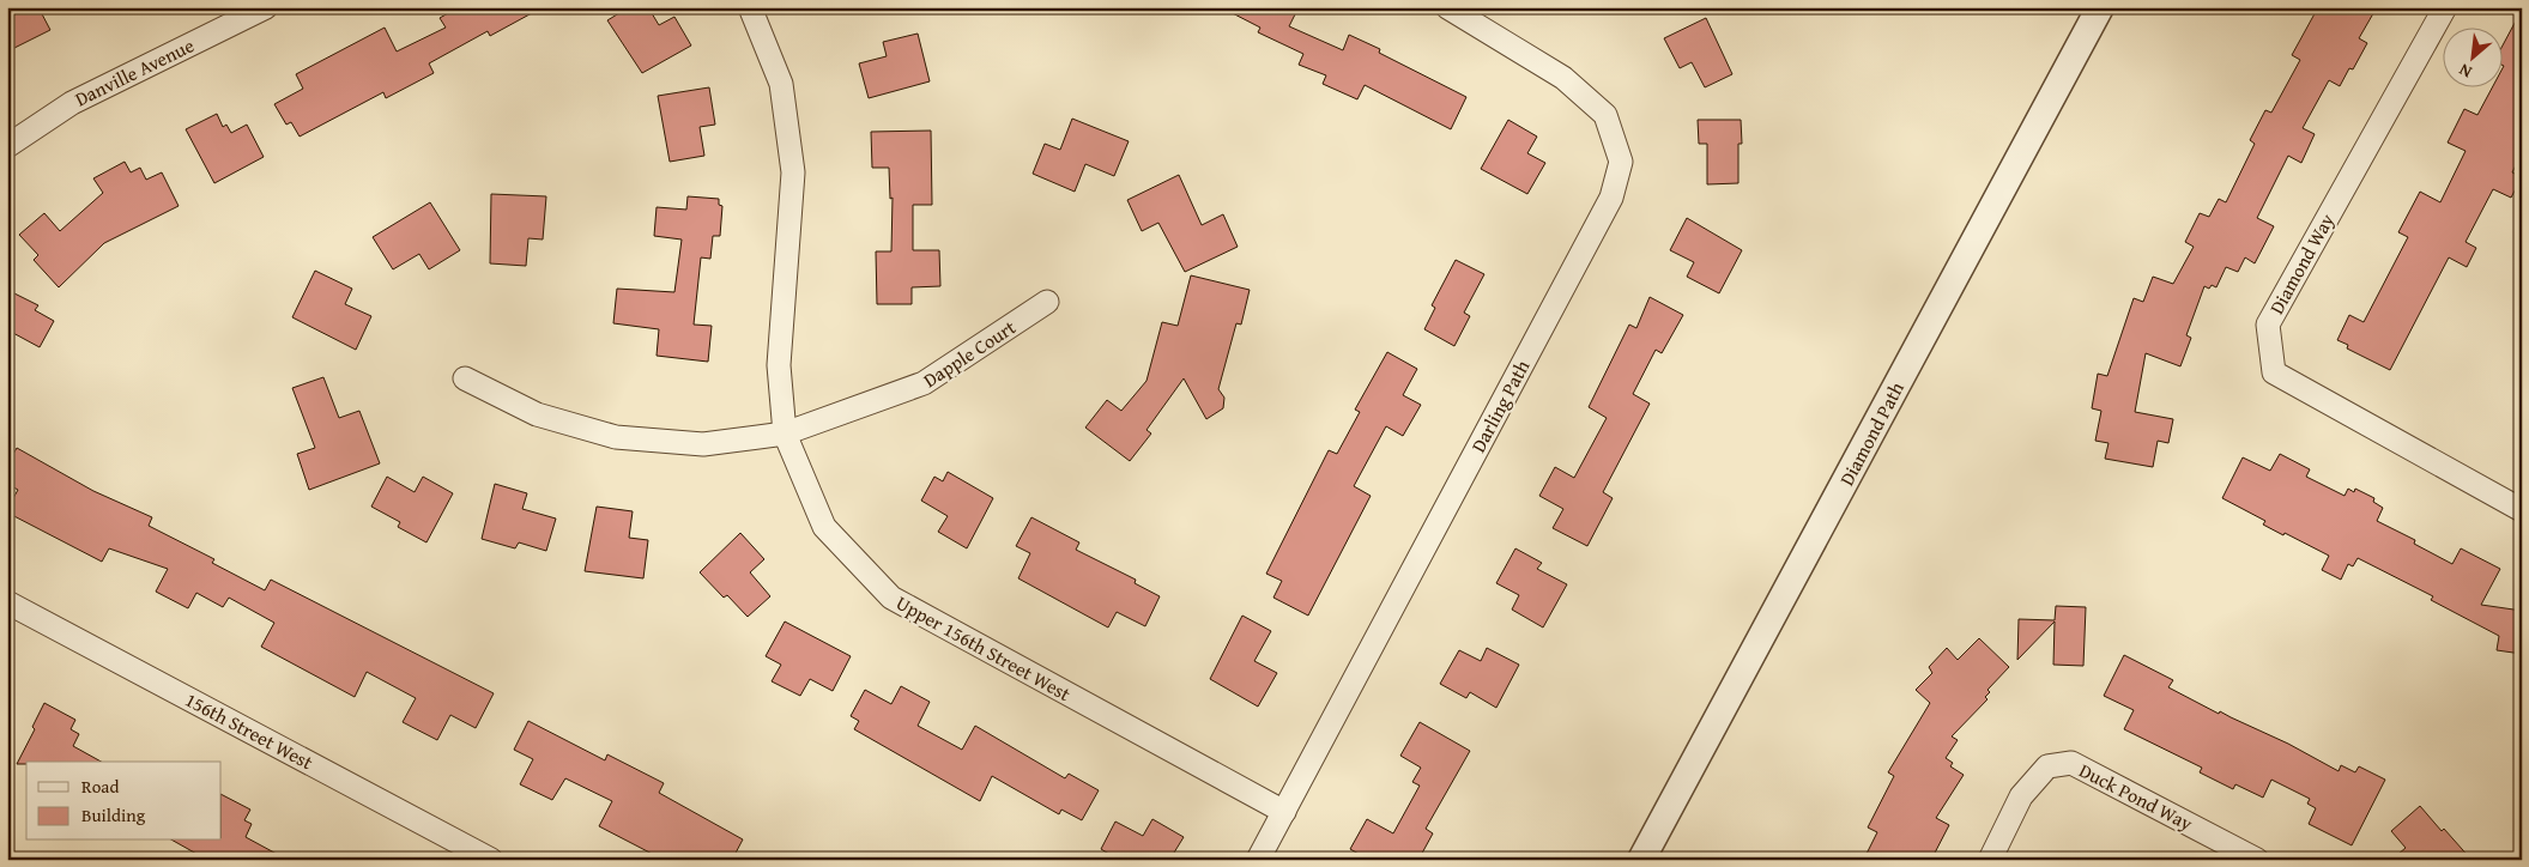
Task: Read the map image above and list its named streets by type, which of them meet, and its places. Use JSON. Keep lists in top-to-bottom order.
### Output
{
  "streets": {
    "street": [
      "Danville Avenue",
      "Diamond Way",
      "Dapple Court",
      "Darling Path",
      "Diamond Path",
      "Upper 156th Street West",
      "156th Street West",
      "Duck Pond Way"
    ]
  },
  "crossings": [
    ["Dapple Court", "Upper 156th Street West"],
    ["Darling Path", "Upper 156th Street West"]
  ],
  "legend": ["Road", "Building"],
  "north": "bottom left"
}
